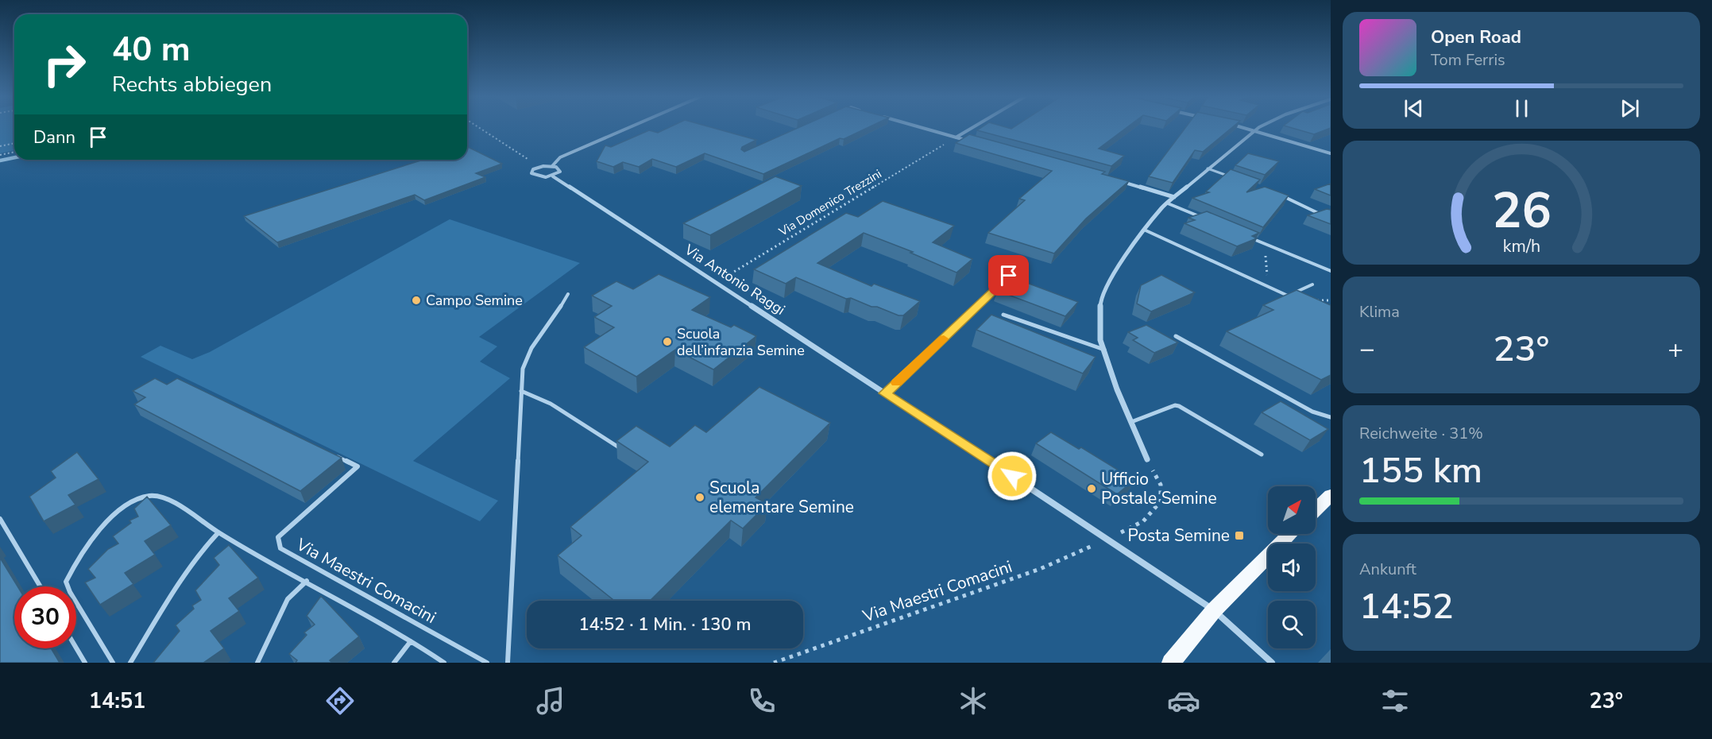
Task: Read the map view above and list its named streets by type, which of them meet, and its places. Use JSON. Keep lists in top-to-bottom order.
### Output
{
  "streets": {
    "street": ["Via Antonio Raggi"],
    "lane": ["Via Maestri Comacini"],
    "path": ["Via Domenico Trezzini"]
  },
  "crossings": [
    ["Via Domenico Trezzini", "Via Antonio Raggi"],
    ["Via Antonio Raggi", "Via Maestri Comacini"]
  ],
  "places": {
    "other": [
      "Campo Semine",
      "Scuola dell’infanzia Semine",
      "Ufficio Postale Semine",
      "Scuola elementare Semine"
    ],
    "transit": ["Posta Semine"]
  },
  "north": "top right",
  "page": {
    "turn": ["40 m", "Rechts abbiegen"],
    "song": ["Open Road", "Tom Ferris"],
    "then": "Dann",
    "tile": [
      "Klima",
      ["Reichweite · 31%", "155 km"],
      ["Ankunft", "14:52"]
    ],
    "heat": ["−", "23°", "+"],
    "limit": "30",
    "trip": "14:52 · 1 Min. · 130 m",
    "tabs": ["14:51", "23°"],
    "gauge": ["26", "km/h"]
  }
}
